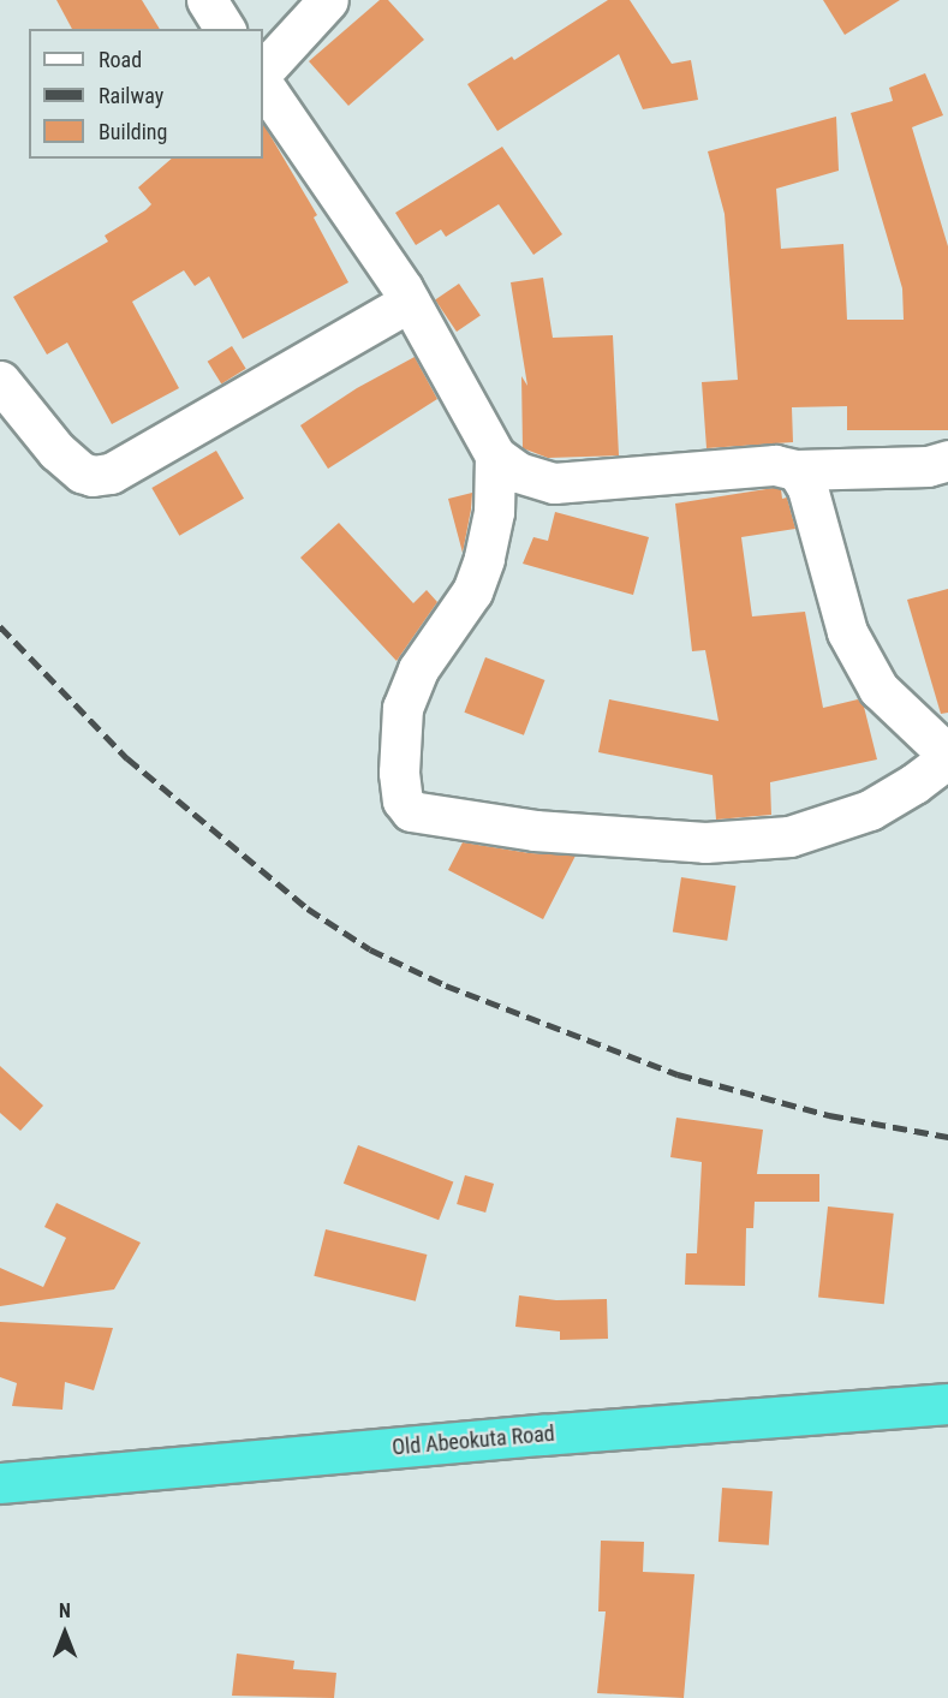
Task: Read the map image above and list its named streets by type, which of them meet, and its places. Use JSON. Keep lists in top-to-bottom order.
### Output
{
  "streets": {
    "highway": ["Old Abeokuta Road"]
  },
  "legend": ["Road", "Railway", "Building"],
  "north": "top"
}
